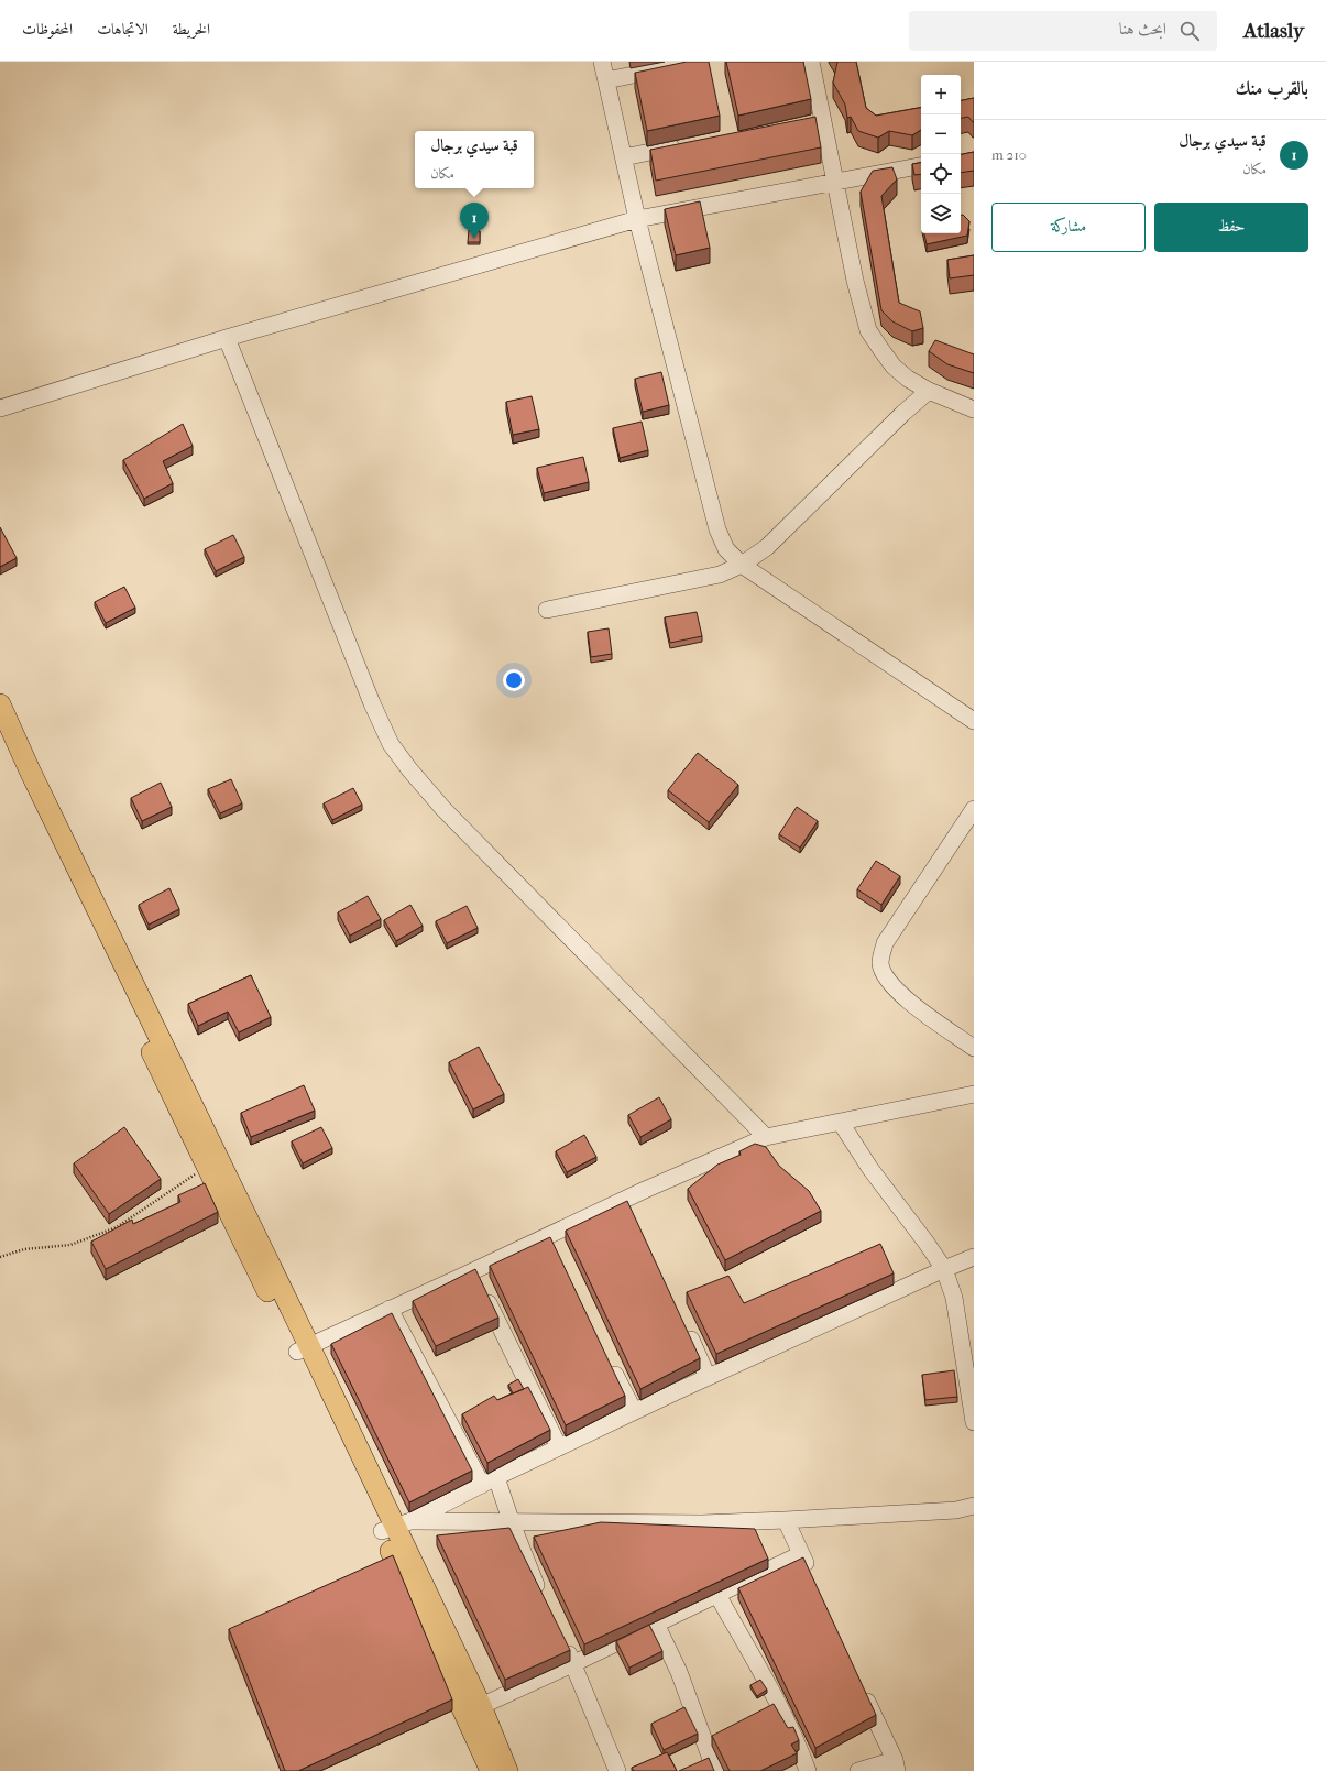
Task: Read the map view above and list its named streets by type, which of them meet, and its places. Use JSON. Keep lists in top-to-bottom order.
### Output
{
  "page": {
    "header": "Atlasly",
    "search": "ابحث هنا",
    "nav": ["الخريطة", "الاتجاهات", "المحفوظات"],
    "heading": "بالقرب منك",
    "map_buttons": ["+", "−"],
    "list": [
      {
        "mark": "1",
        "name": "قبة سيدي برجال",
        "note": "مكان",
        "value": "210 m"
      }
    ],
    "popup": ["قبة سيدي برجال", "مكان"],
    "buttons": ["حفظ", "مشاركة"],
    "pins": "1"
  }
}
